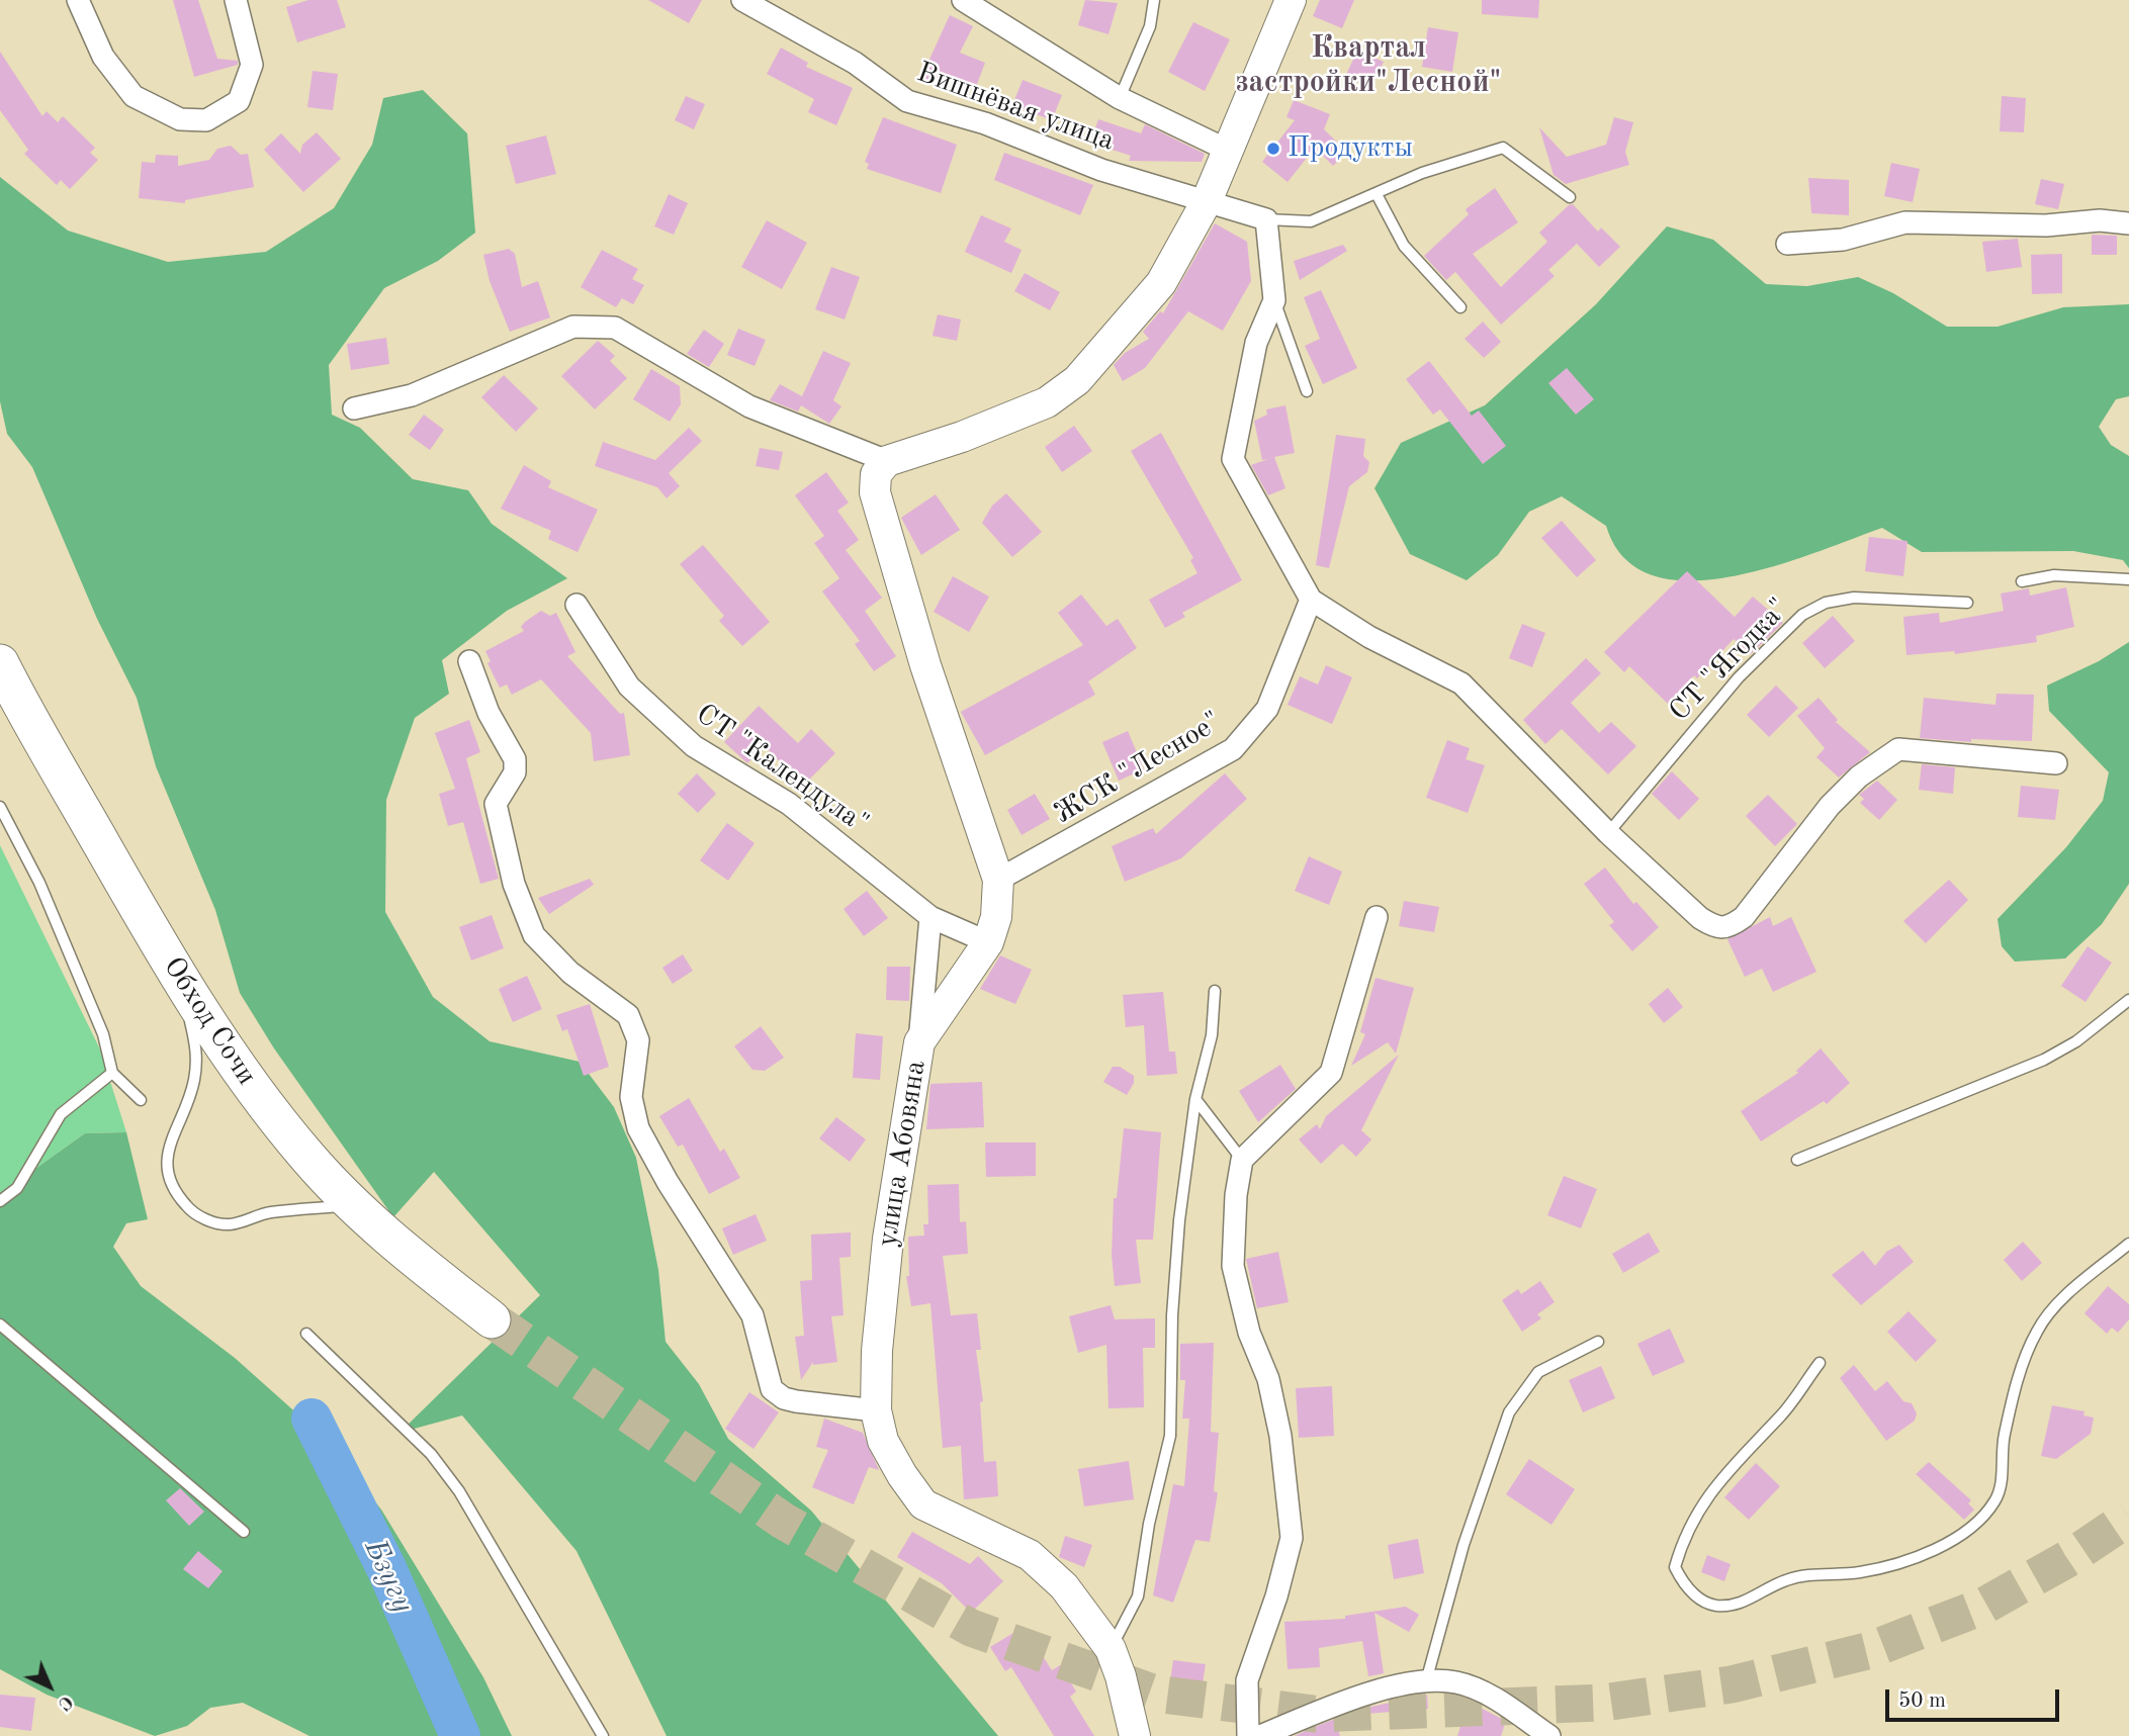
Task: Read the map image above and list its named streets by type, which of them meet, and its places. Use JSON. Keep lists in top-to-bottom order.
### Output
{
  "streets": {
    "highway": ["Обход Сочи"],
    "street": [
      "Вишнёвая улица",
      "ЖСК \"Лесное\"",
      "СТ \"Календула\"",
      "улица Абовяна"
    ],
    "lane": ["СТ \"Ягодка\""]
  },
  "crossings": [
    ["ЖСК \"Лесное\"", "улица Абовяна"],
    ["СТ \"Календула\"", "улица Абовяна"]
  ],
  "districts": ["Квартал застройки\"Лесной\""],
  "water": ["Бзугу"],
  "places": ["Продукты"],
  "scale_bar": "50 m",
  "north": "bottom right"
}
